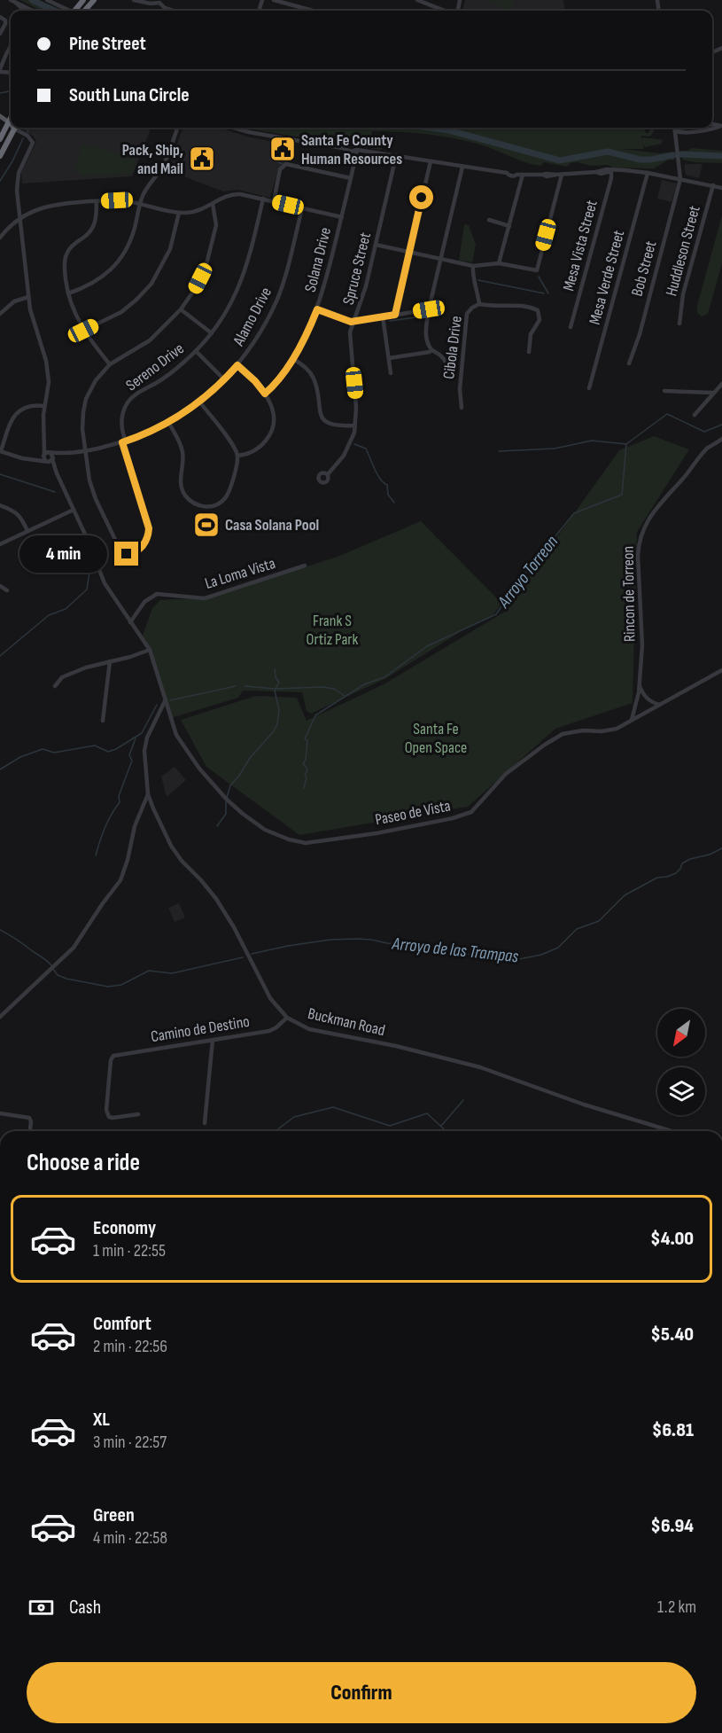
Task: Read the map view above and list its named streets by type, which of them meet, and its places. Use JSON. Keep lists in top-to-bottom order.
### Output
{
  "streets": {
    "street": [
      "Mesa Vista Street",
      "Huddleson Street",
      "Solana Drive",
      "Spruce Street",
      "Bob Street",
      "Mesa Verde Street",
      "Alamo Drive",
      "Cibola Drive",
      "Sereno Drive",
      "La Loma Vista",
      "Rincon de Torreon",
      "Paseo de Vista",
      "Buckman Road",
      "Camino de Destino"
    ]
  },
  "crossings": [
    ["Alamo Drive", "Sereno Drive"],
    ["La Loma Vista", "Paseo de Vista"],
    ["Rincon de Torreon", "Paseo de Vista"],
    ["Paseo de Vista", "Buckman Road"],
    ["Buckman Road", "Camino de Destino"]
  ],
  "water": ["Arroyo Torreon", "Arroyo de las Trampas"],
  "parks": ["Frank S Ortiz Park", "Santa Fe Open Space"],
  "places": {
    "public building": ["Santa Fe County Human Resources", "Pack, Ship, and Mail"],
    "sports": ["Casa Solana Pool"]
  },
  "north": "bottom left",
  "page": {
    "banner": ["Pine Street", "South Luna Circle"],
    "bubble": "4 min",
    "heading": "Choose a ride",
    "list": [
      {
        "name": "Economy",
        "note": "1 min · 22:55",
        "value": "$4.00"
      },
      {
        "name": "Comfort",
        "note": "2 min · 22:56",
        "value": "$5.40"
      },
      {
        "name": "XL",
        "note": "3 min · 22:57",
        "value": "$6.81"
      },
      {
        "name": "Green",
        "note": "4 min · 22:58",
        "value": "$6.94"
      }
    ],
    "pay": ["Cash", "1.2 km"],
    "buttons": "Confirm"
  }
}
